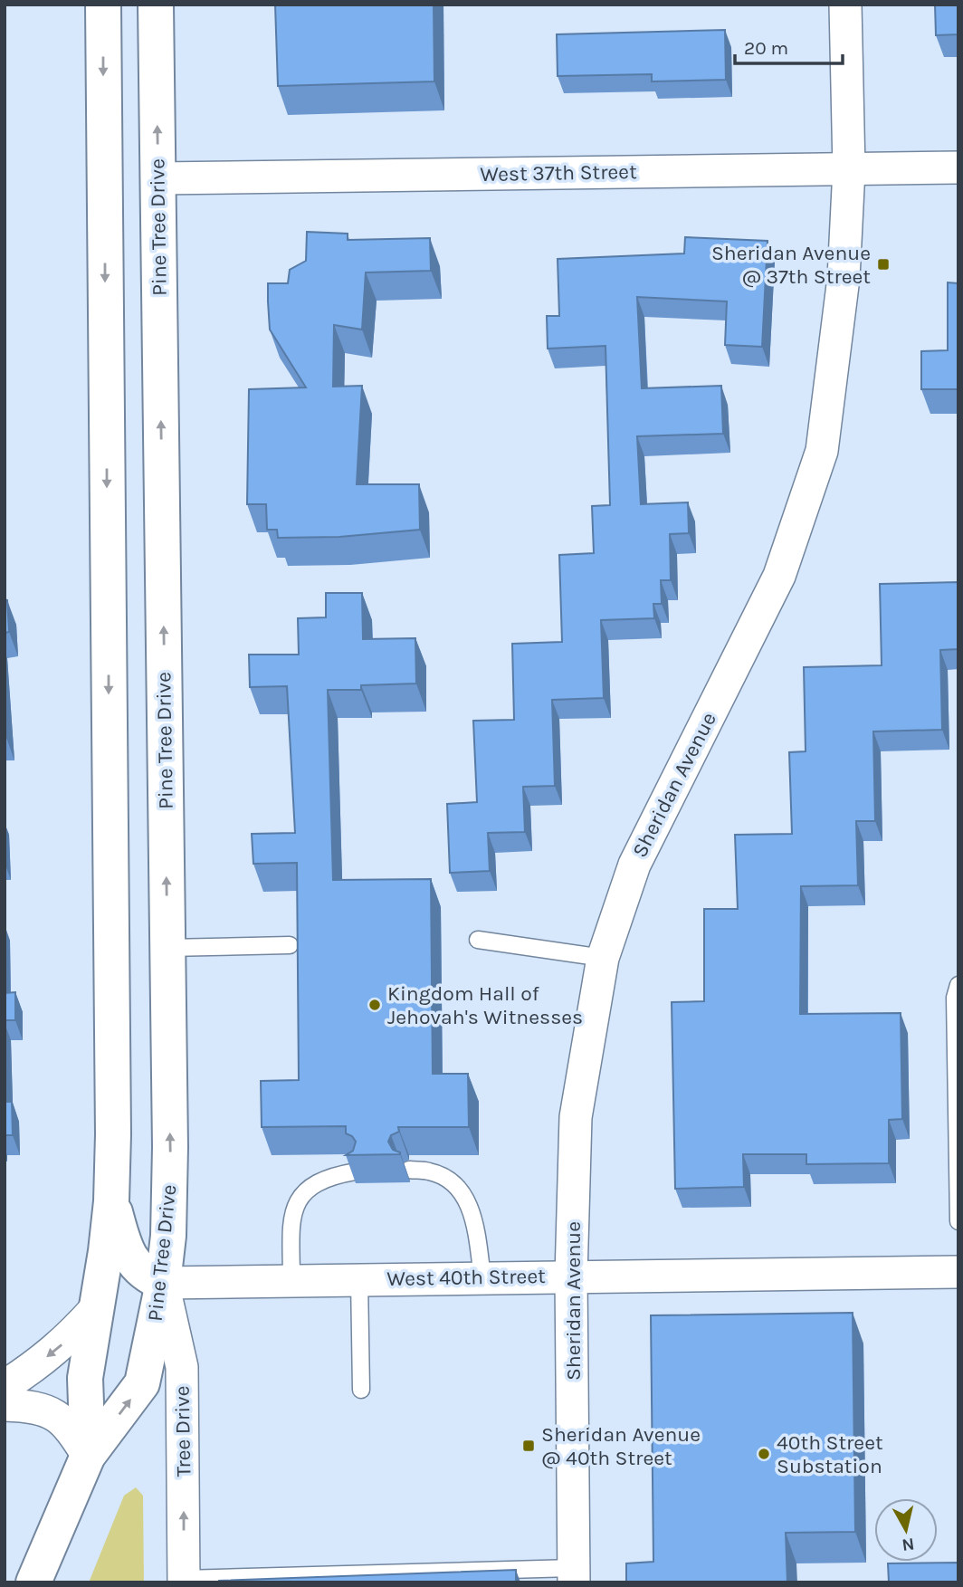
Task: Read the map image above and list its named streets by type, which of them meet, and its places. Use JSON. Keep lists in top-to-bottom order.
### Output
{
  "streets": {
    "main road": ["Pine Tree Drive"],
    "street": [
      "West 37th Street",
      "Sheridan Avenue",
      "West 40th Street",
      "Tree Drive"
    ]
  },
  "crossings": [
    ["West 37th Street", "Pine Tree Drive"],
    ["West 37th Street", "Sheridan Avenue"],
    ["Pine Tree Drive", "West 40th Street"],
    ["Pine Tree Drive", "Tree Drive"],
    ["Sheridan Avenue", "West 40th Street"],
    ["West 40th Street", "Tree Drive"]
  ],
  "one_way": ["Tree Drive"],
  "places": {
    "transit": ["Sheridan Avenue @ 37th Street", "Sheridan Avenue @ 40th Street"],
    "other": ["Kingdom Hall of Jehovah's Witnesses", "40th Street Substation"]
  },
  "scale_bar": "20 m",
  "north": "bottom"
}
